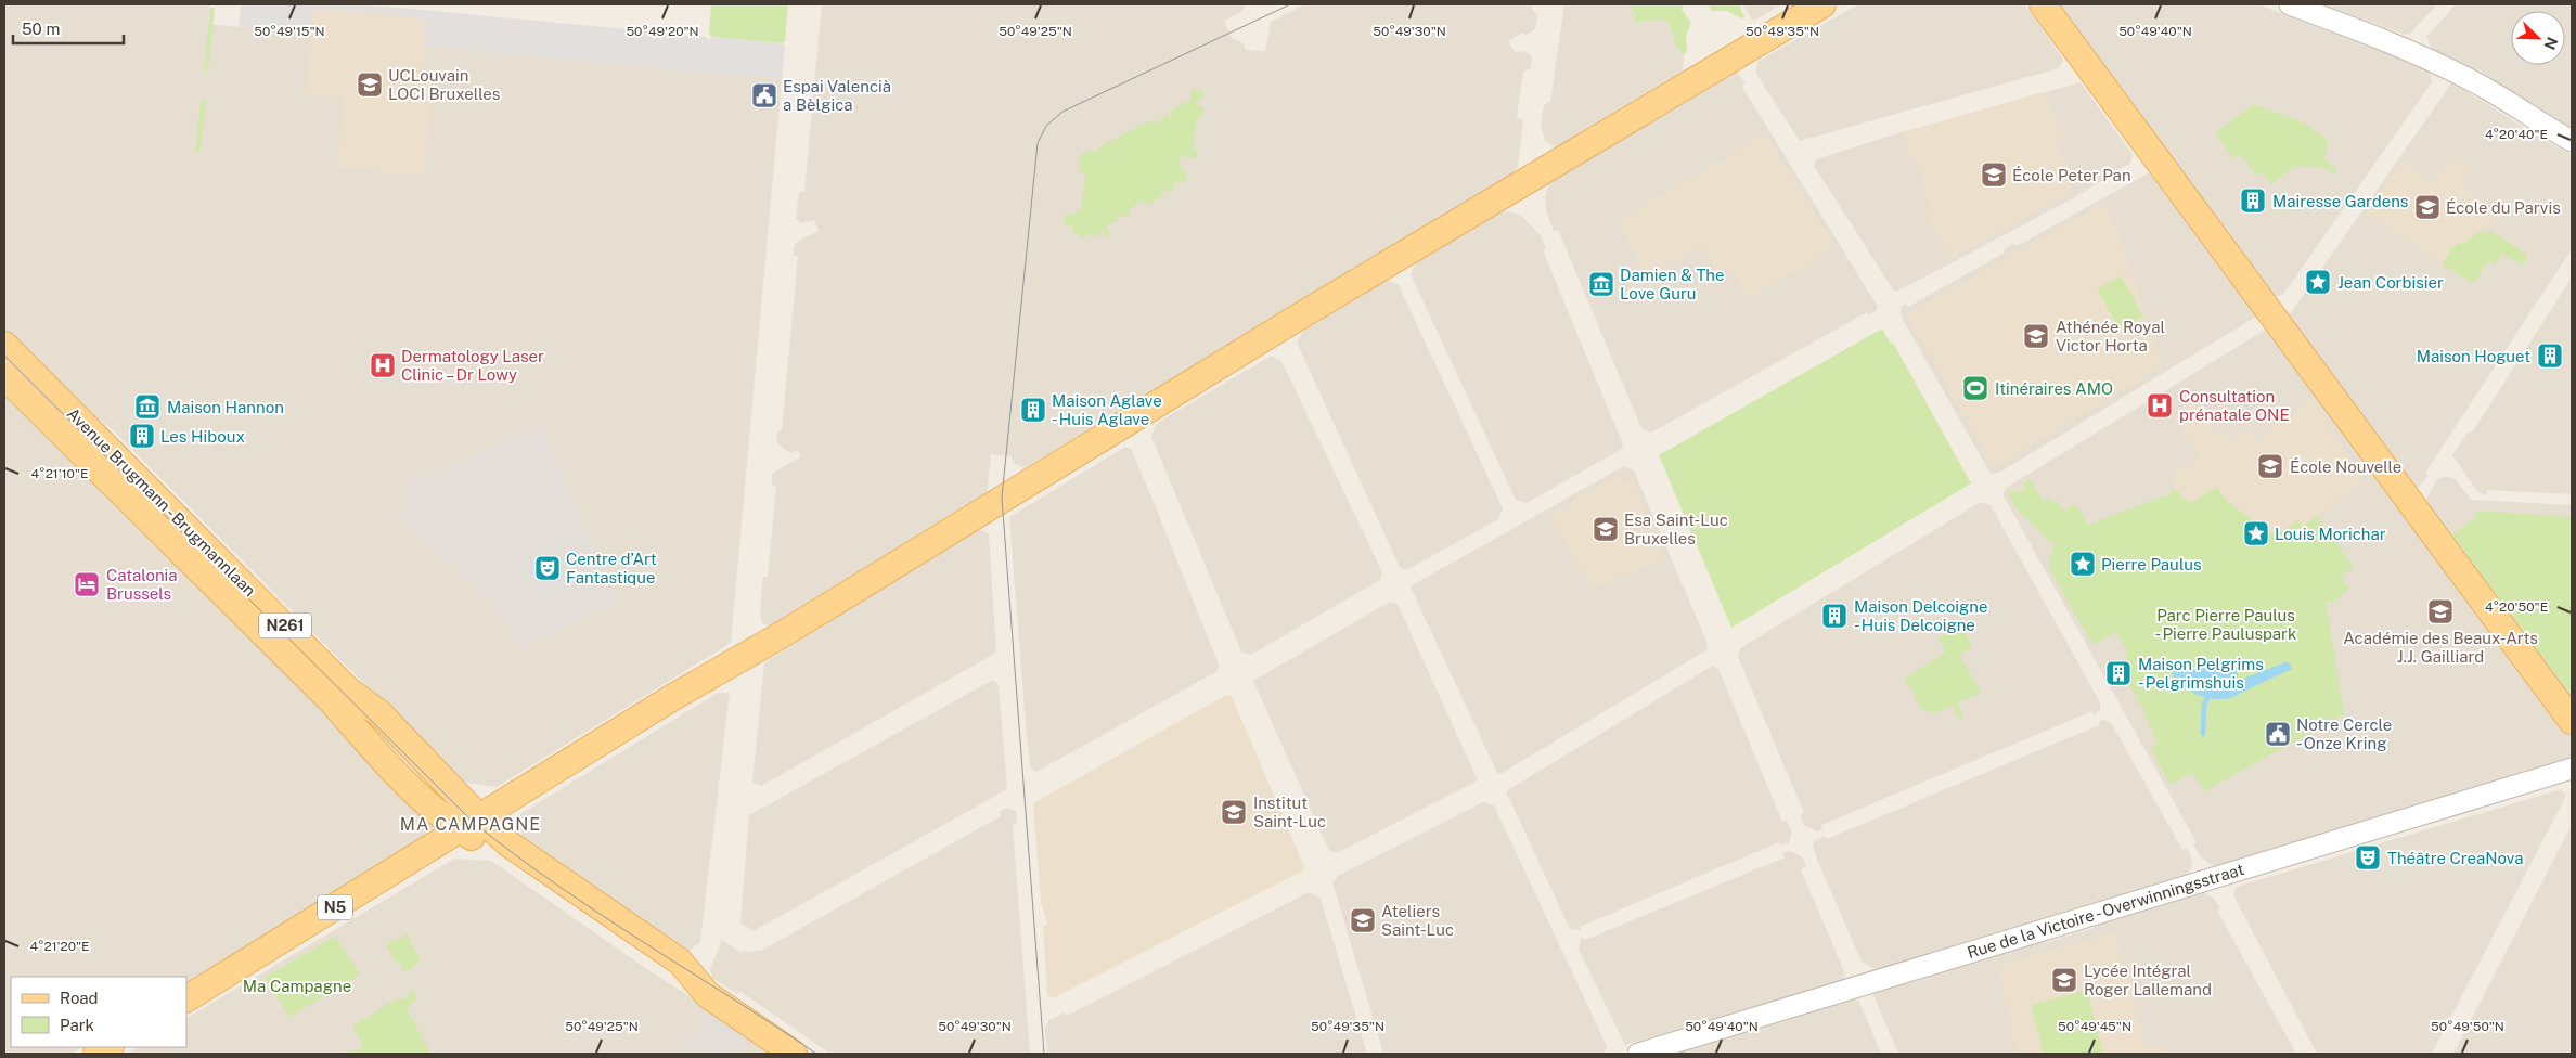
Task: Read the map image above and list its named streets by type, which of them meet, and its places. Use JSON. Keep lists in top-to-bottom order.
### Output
{
  "streets": {
    "main road": ["Avenue Brugmann - Brugmannlaan", "N261", "N5"],
    "street": ["Rue de la Victoire - Overwinningsstraat"]
  },
  "crossings": [
    ["Avenue Brugmann - Brugmannlaan", "N261"],
    ["Avenue Brugmann - Brugmannlaan", "N5"],
    ["N261", "N5"]
  ],
  "districts": ["MA CAMPAGNE"],
  "parks": ["Parc Pierre Paulus - Pierre Pauluspark", "Ma Campagne"],
  "places": {
    "school or university": [
      "UCLouvain LOCI Bruxelles",
      "École Peter Pan",
      "École du Parvis",
      "Athénée Royal Victor Horta",
      "École Nouvelle",
      "Esa Saint-Luc Bruxelles",
      "Académie des Beaux-Arts J.J. Gailliard",
      "Institut Saint-Luc",
      "Ateliers Saint-Luc",
      "Lycée Intégral Roger Lallemand"
    ],
    "public building": ["Espai Valencià a Bèlgica", "Notre Cercle - Onze Kring"],
    "building": [
      "Mairesse Gardens",
      "Maison Hoguet",
      "Maison Aglave - Huis Aglave",
      "Les Hiboux",
      "Maison Delcoigne - Huis Delcoigne",
      "Maison Pelgrims - Pelgrimshuis"
    ],
    "place": ["Jean Corbisier", "Louis Morichar", "Pierre Paulus"],
    "museum": ["Damien & The Love Guru", "Maison Hannon"],
    "hospital": ["Dermatology Laser Clinic – Dr Lowy", "Consultation prénatale ONE"],
    "sports": ["Itinéraires AMO"],
    "theatre": ["Centre d’Art Fantastique", "Théâtre CreaNova"],
    "hotel": ["Catalonia Brussels"]
  },
  "legend": ["Road", "Park"],
  "scale_bar": "50 m",
  "north": "bottom right",
  "coordinates": [
    "50°49'15\"N",
    "50°49'20\"N",
    "50°49'25\"N",
    "50°49'30\"N",
    "50°49'35\"N",
    "50°49'40\"N",
    "4°20'40\"E",
    "4°21'10\"E",
    "4°20'50\"E",
    "4°21'20\"E",
    "50°49'45\"N",
    "50°49'50\"N"
  ]
}
